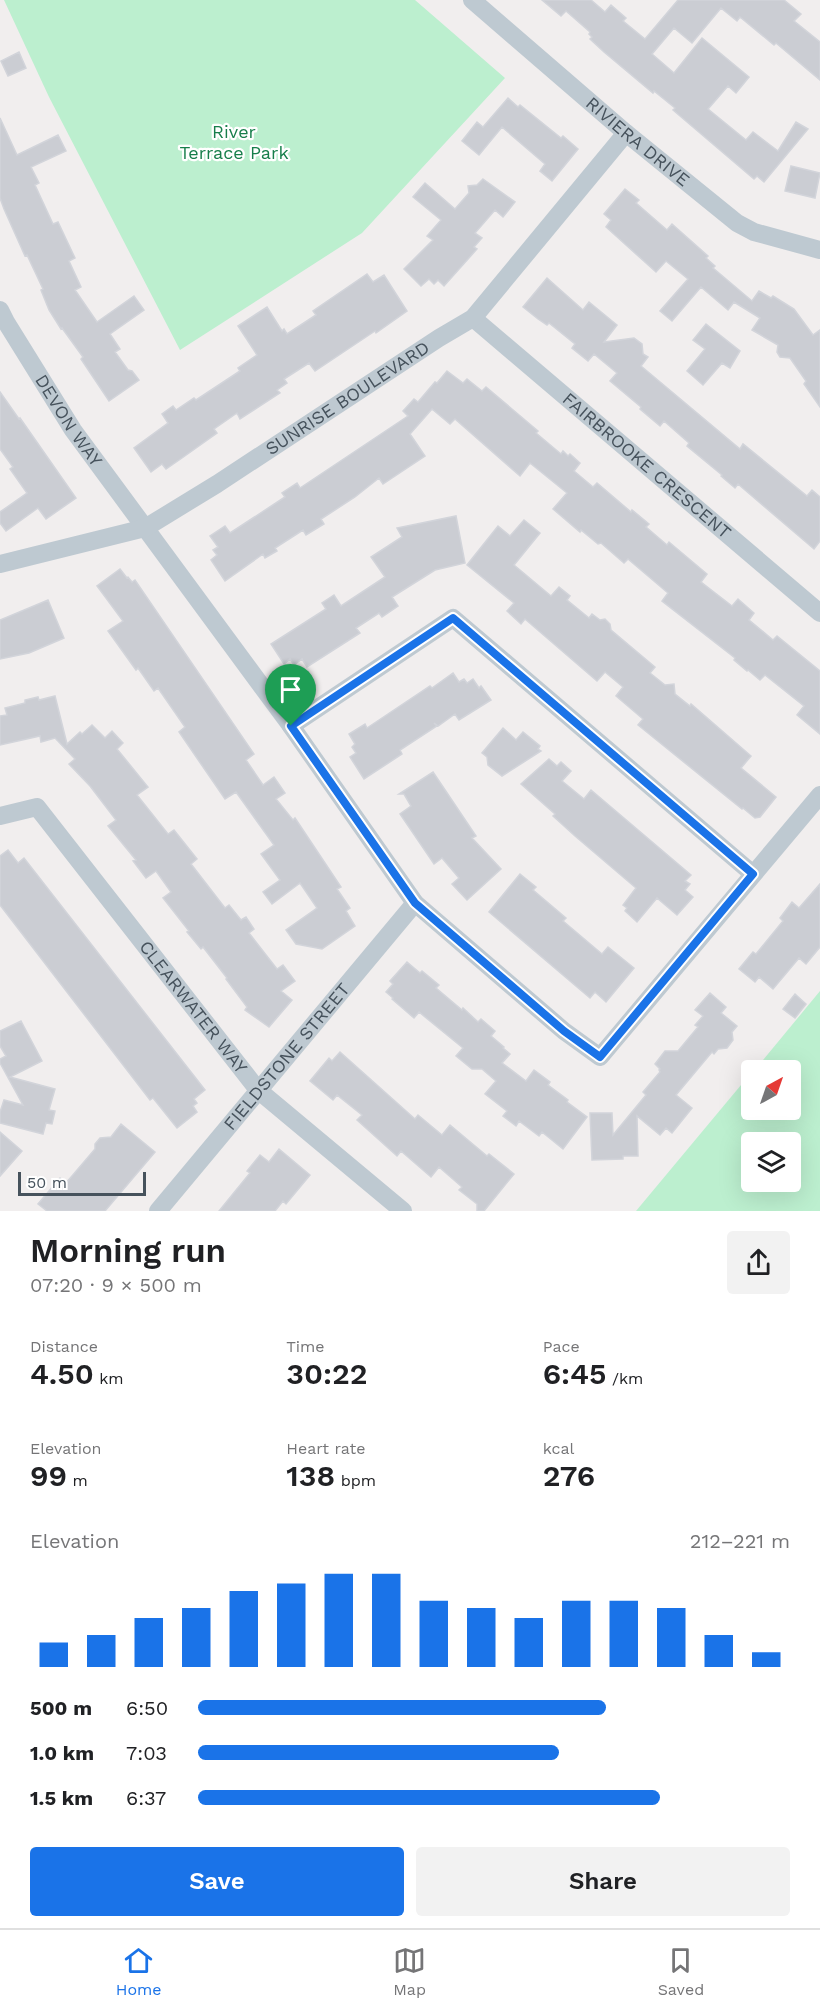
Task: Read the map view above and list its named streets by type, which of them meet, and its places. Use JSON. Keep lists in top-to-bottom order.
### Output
{
  "streets": {
    "street": [
      "RIVIERA DRIVE",
      "SUNRISE BOULEVARD",
      "DEVON WAY",
      "FAIRBROOKE CRESCENT",
      "CLEARWATER WAY",
      "FIELDSTONE STREET"
    ]
  },
  "crossings": [
    ["RIVIERA DRIVE", "SUNRISE BOULEVARD"],
    ["SUNRISE BOULEVARD", "DEVON WAY"],
    ["SUNRISE BOULEVARD", "FAIRBROOKE CRESCENT"],
    ["CLEARWATER WAY", "FIELDSTONE STREET"]
  ],
  "parks": ["River Terrace Park"],
  "scale_bar": "50 m",
  "north": "top right",
  "page": {
    "scale": "50 m",
    "heading": ["Morning run", "07:20 · 9 × 500 m"],
    "stats": [
      ["Distance", "4.50 km"],
      ["Time", "30:22"],
      ["Pace", "6:45 /km"],
      ["Elevation", "99 m"],
      ["Heart rate", "138 bpm"],
      ["kcal", "276"]
    ],
    "chart": ["Elevation", "212–221 m"],
    "list": [
      {
        "name": "500 m",
        "note": "6:50"
      },
      {
        "name": "1.0 km",
        "note": "7:03"
      },
      {
        "name": "1.5 km",
        "note": "6:37"
      }
    ],
    "buttons": ["Save", "Share"],
    "tabs": ["Home", "Map", "Saved"]
  }
}
